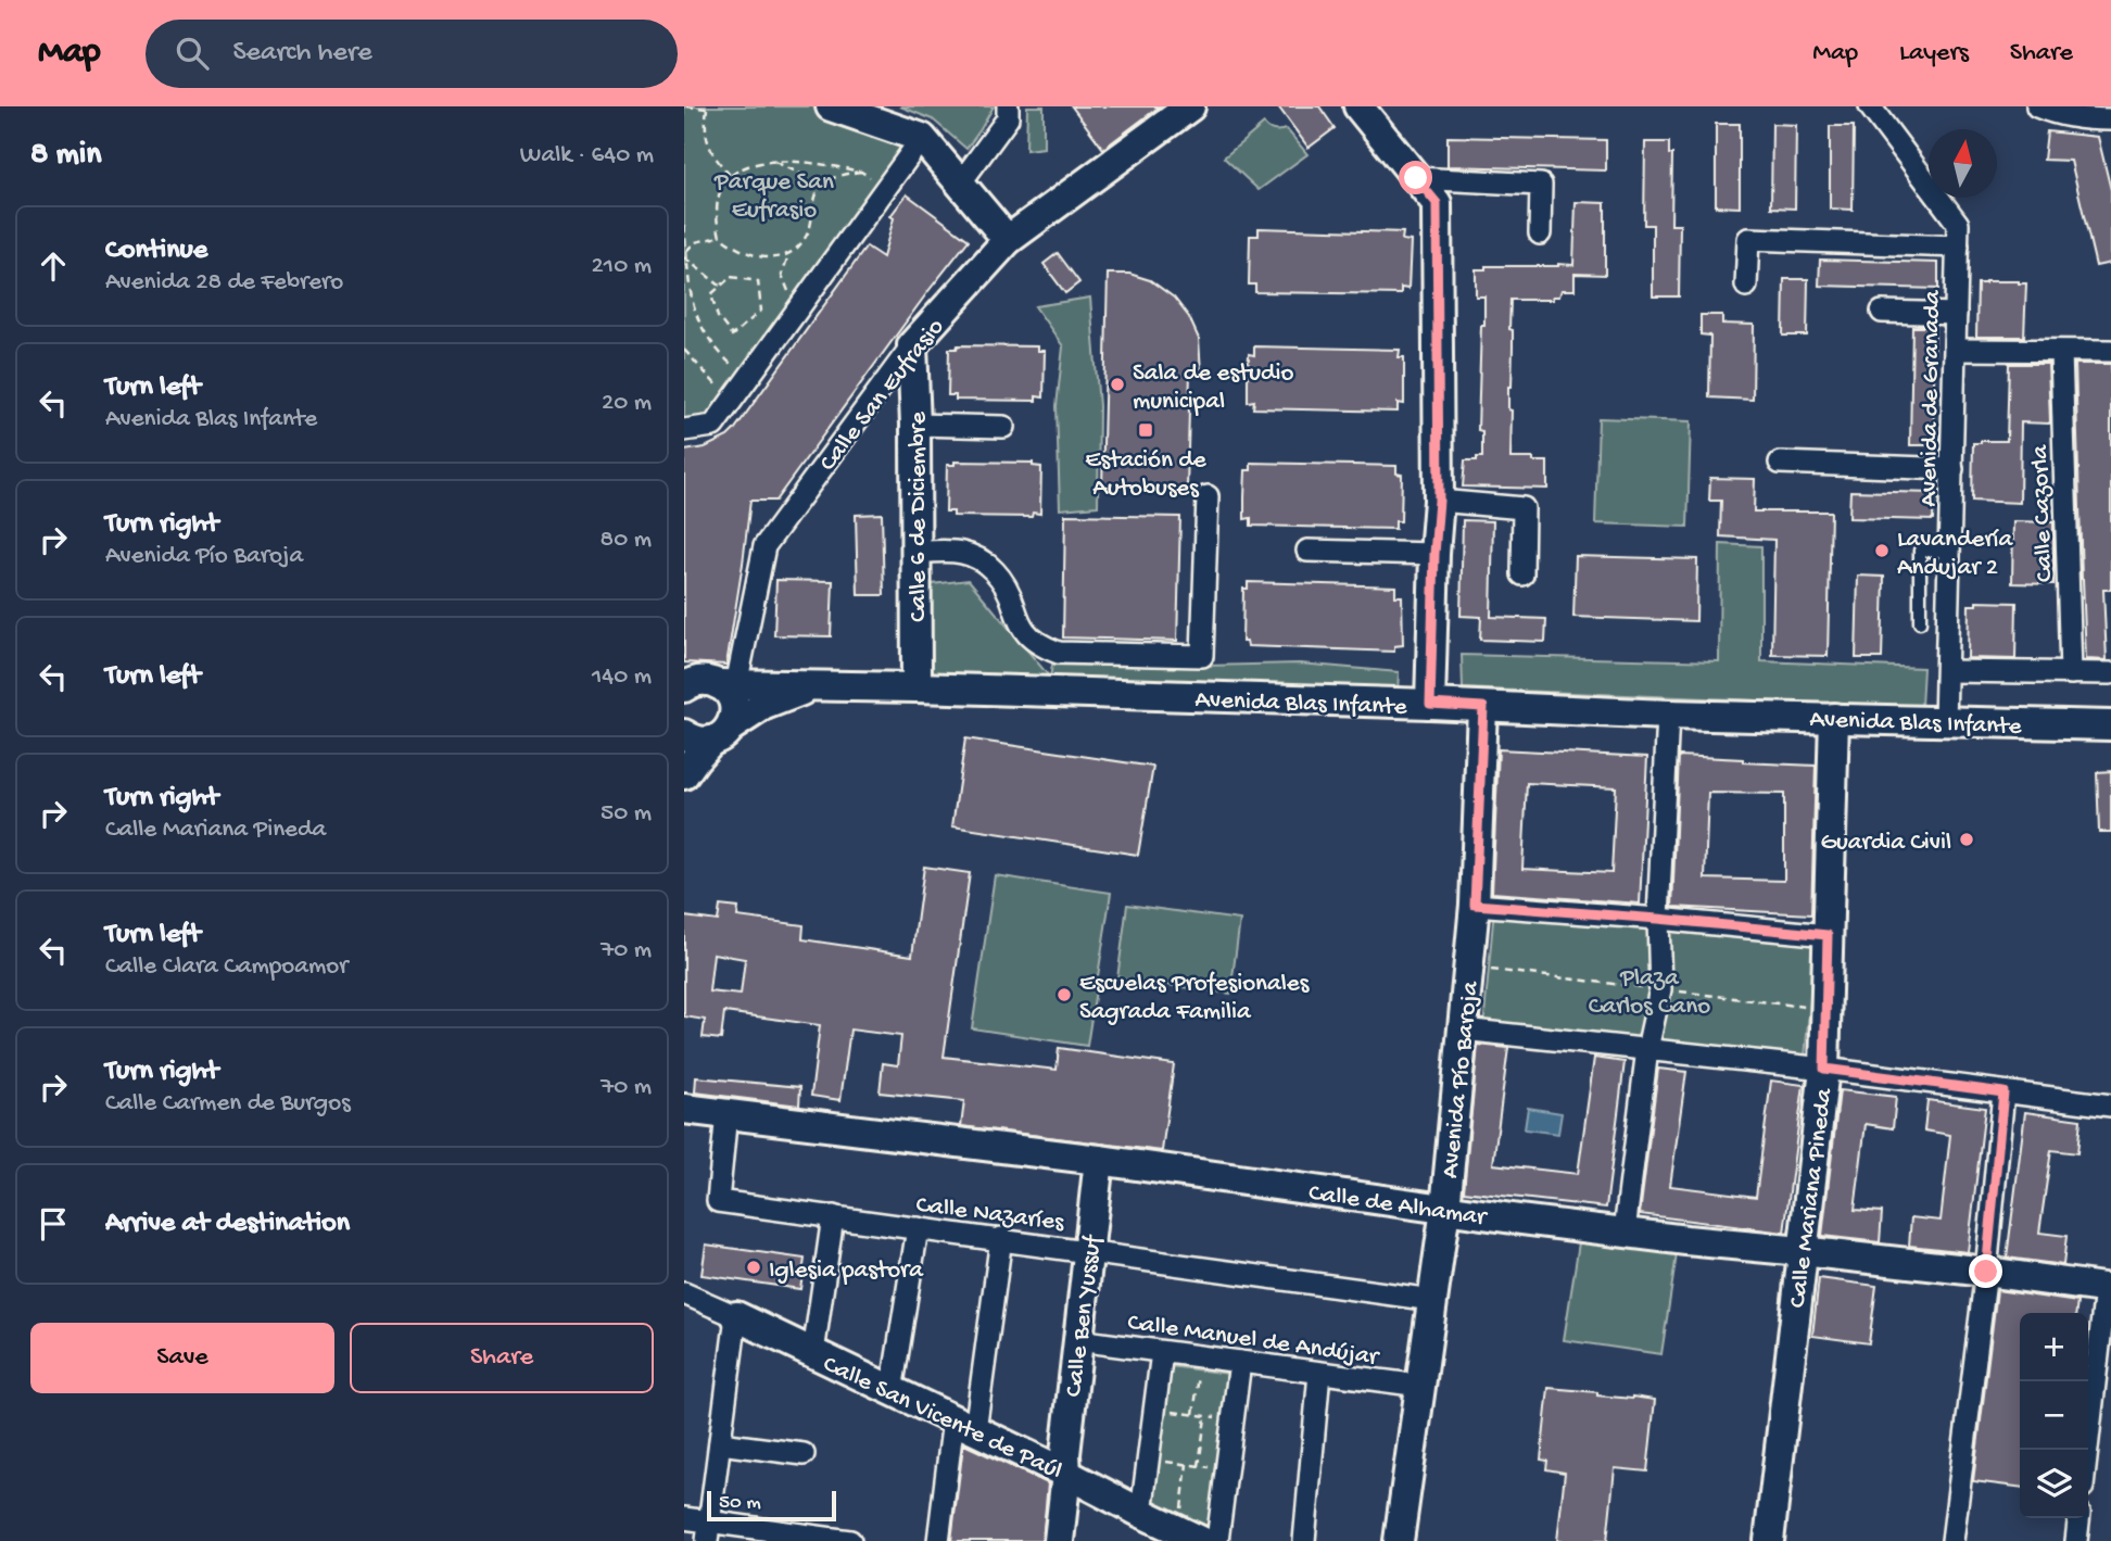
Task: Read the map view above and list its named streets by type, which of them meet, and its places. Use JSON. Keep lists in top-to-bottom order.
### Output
{
  "streets": {
    "street": [
      "Calle San Eufrasio",
      "Avenida de Granada",
      "Calle Cazorla",
      "Calle 6 de Diciembre",
      "Avenida Blas Infante",
      "Avenida Pío Baroja",
      "Calle Mariana Pineda",
      "Calle de Alhamar",
      "Calle Nazaríes",
      "Calle Ben Yussuf",
      "Calle Manuel de Andújar",
      "Calle San Vicente de Paúl"
    ]
  },
  "crossings": [
    ["Calle San Eufrasio", "Calle 6 de Diciembre"],
    ["Calle San Eufrasio", "Avenida Blas Infante"],
    ["Avenida de Granada", "Avenida Blas Infante"],
    ["Calle 6 de Diciembre", "Avenida Blas Infante"],
    ["Avenida Blas Infante", "Avenida Pío Baroja"],
    ["Avenida Blas Infante", "Calle Mariana Pineda"],
    ["Avenida Pío Baroja", "Calle de Alhamar"],
    ["Avenida Pío Baroja", "Calle Nazaríes"],
    ["Avenida Pío Baroja", "Calle Manuel de Andújar"],
    ["Calle Mariana Pineda", "Calle de Alhamar"],
    ["Calle de Alhamar", "Calle Nazaríes"],
    ["Calle de Alhamar", "Calle Ben Yussuf"],
    ["Calle Nazaríes", "Calle Ben Yussuf"],
    ["Calle Ben Yussuf", "Calle Manuel de Andújar"],
    ["Calle Ben Yussuf", "Calle San Vicente de Paúl"]
  ],
  "parks": ["Parque San Eufrasio", "Plaza Carlos Cano"],
  "places": {
    "other": [
      "Sala de estudio municipal",
      "Lavandería Andujar 2",
      "Guardia Civil",
      "Escuelas Profesionales Sagrada Familia",
      "Iglesia pastora"
    ],
    "transit": ["Estación de Autobuses"]
  },
  "scale_bar": "50 m",
  "north": "top",
  "page": {
    "header": "Map",
    "search": "Search here",
    "nav": ["Map", "Layers", "Share"],
    "heading": ["8 min", "Walk · 640 m"],
    "list": [
      ["Continue", "Avenida 28 de Febrero", "210 m"],
      ["Turn left", "Avenida Blas Infante", "20 m"],
      ["Turn right", "Avenida Pío Baroja", "80 m"],
      ["Turn left", "140 m"],
      ["Turn right", "Calle Mariana Pineda", "50 m"],
      ["Turn left", "Calle Clara Campoamor", "70 m"],
      ["Turn right", "Calle Carmen de Burgos", "70 m"],
      "Arrive at destination"
    ],
    "buttons": ["Save", "Share"],
    "map_buttons": ["+", "−"],
    "scale": "50 m"
  }
}
